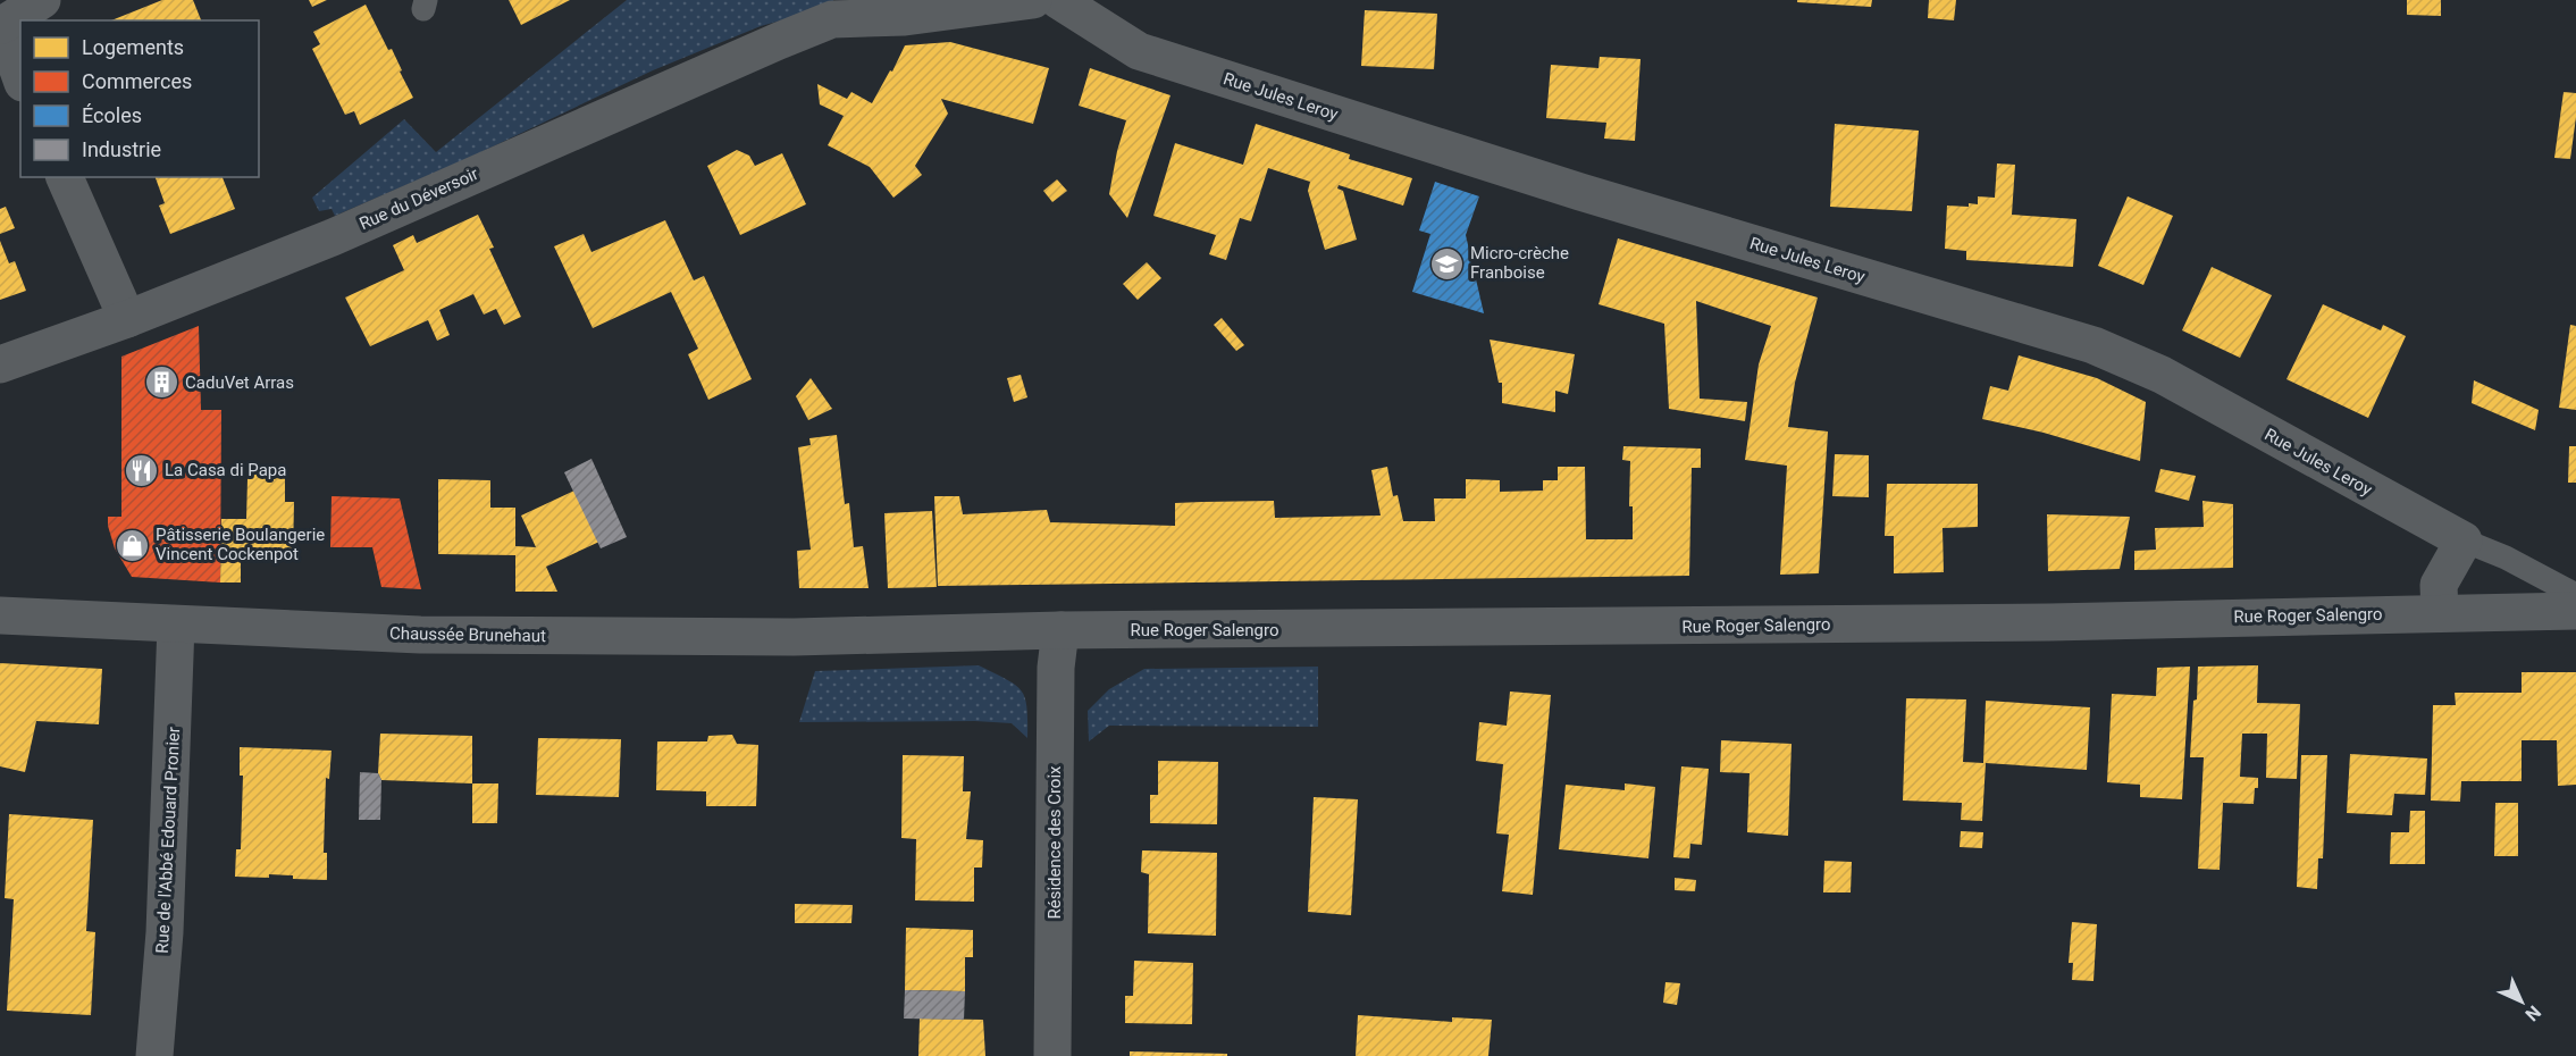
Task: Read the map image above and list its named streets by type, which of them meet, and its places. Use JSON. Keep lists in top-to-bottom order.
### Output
{
  "streets": {
    "street": [
      "Rue Jules Leroy",
      "Rue du Déversoir",
      "Rue Roger Salengro",
      "Chaussée Brunehaut",
      "Rue de l'Abbé Edouard Pronier",
      "Résidence des Croix"
    ]
  },
  "crossings": [
    ["Rue Roger Salengro", "Chaussée Brunehaut"],
    ["Rue Roger Salengro", "Résidence des Croix"],
    ["Chaussée Brunehaut", "Rue de l'Abbé Edouard Pronier"]
  ],
  "places": {
    "school or university": ["Micro-crèche Franboise"],
    "building": ["CaduVet Arras"],
    "restaurant": ["La Casa di Papa"],
    "shop": ["Pâtisserie Boulangerie Vincent Cockenpot"]
  },
  "legend": [
    "Logements",
    "Commerces",
    "Écoles",
    "Industrie"
  ],
  "north": "bottom right"
}
